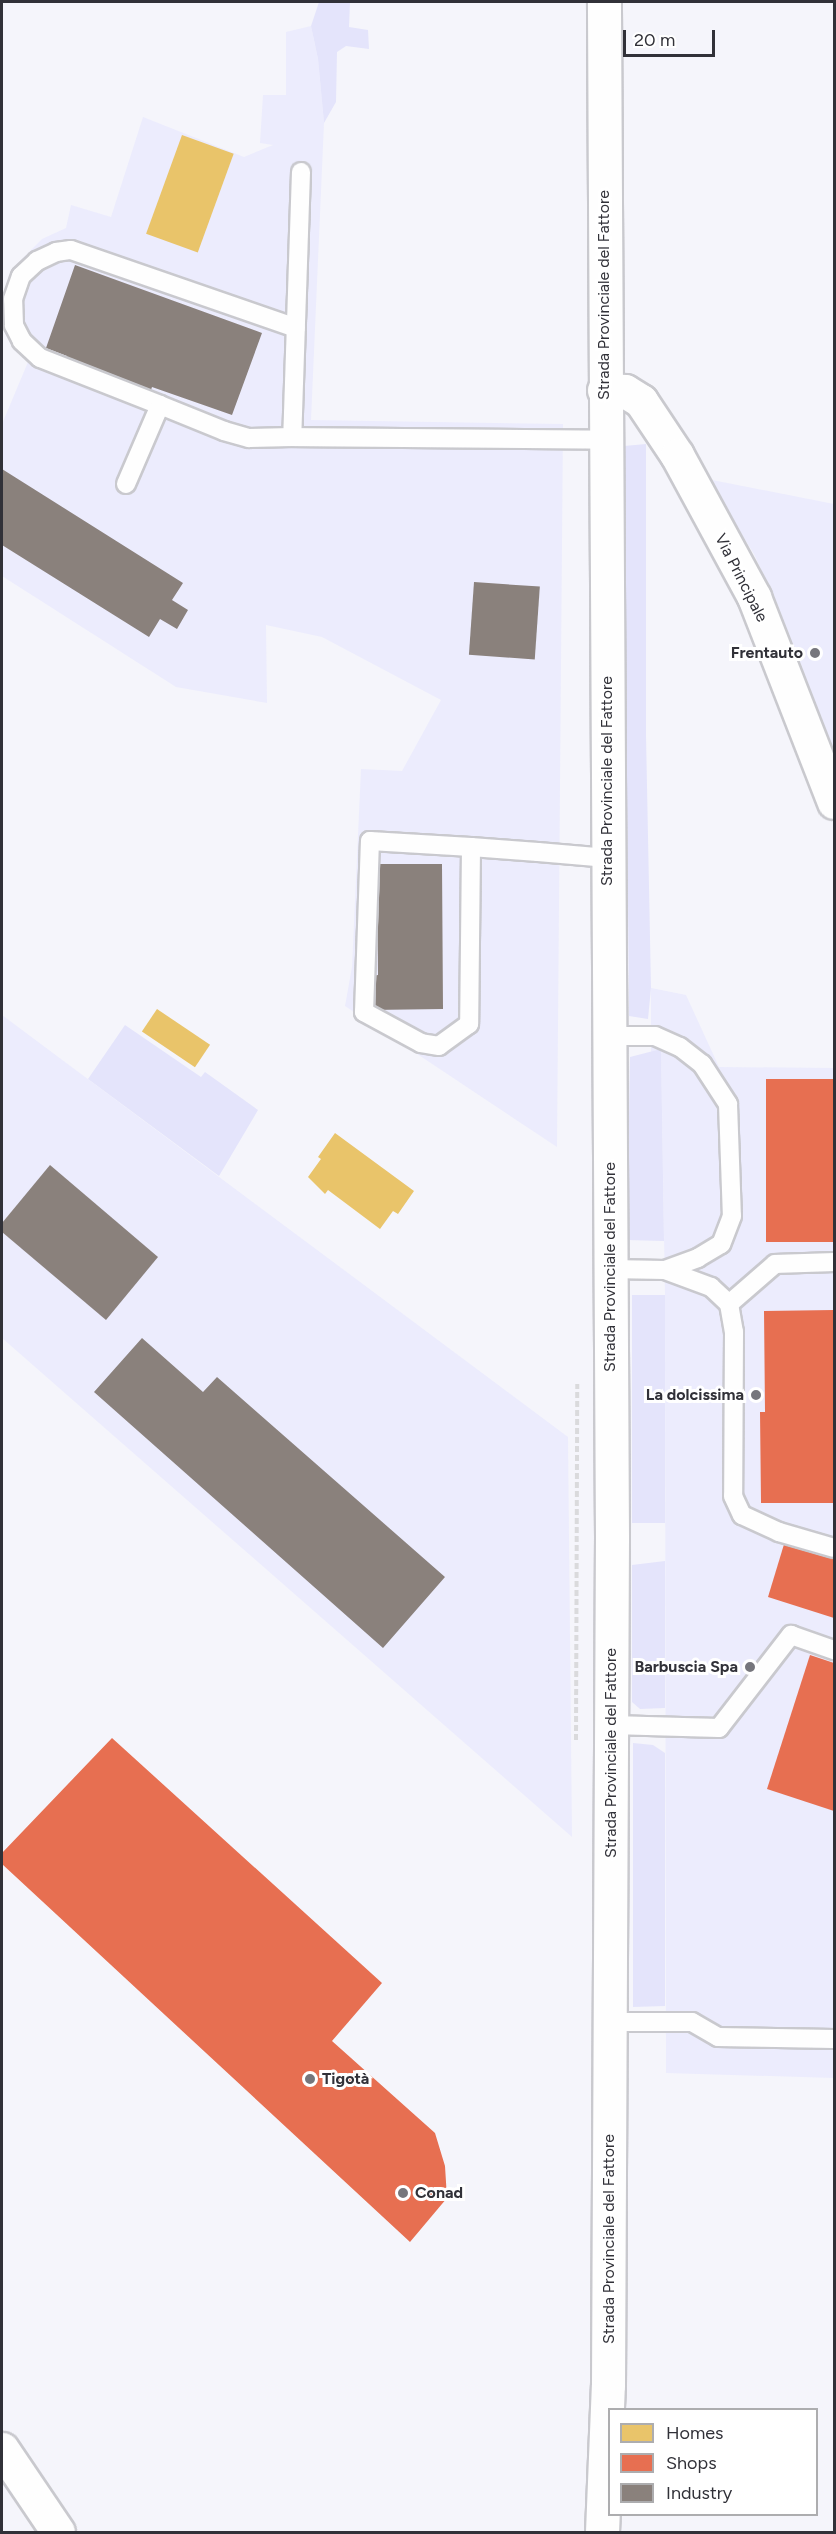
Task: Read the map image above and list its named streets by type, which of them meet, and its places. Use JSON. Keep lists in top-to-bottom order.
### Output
{
  "streets": {
    "main road": ["Strada Provinciale del Fattore", "Via Principale"]
  },
  "crossings": [
    ["Strada Provinciale del Fattore", "Via Principale"]
  ],
  "places": [
    "Frentauto",
    "La dolcissima",
    "Barbuscia Spa",
    "Tigotà",
    "Conad"
  ],
  "legend": ["Homes", "Shops", "Industry"],
  "scale_bar": "20 m"
}
